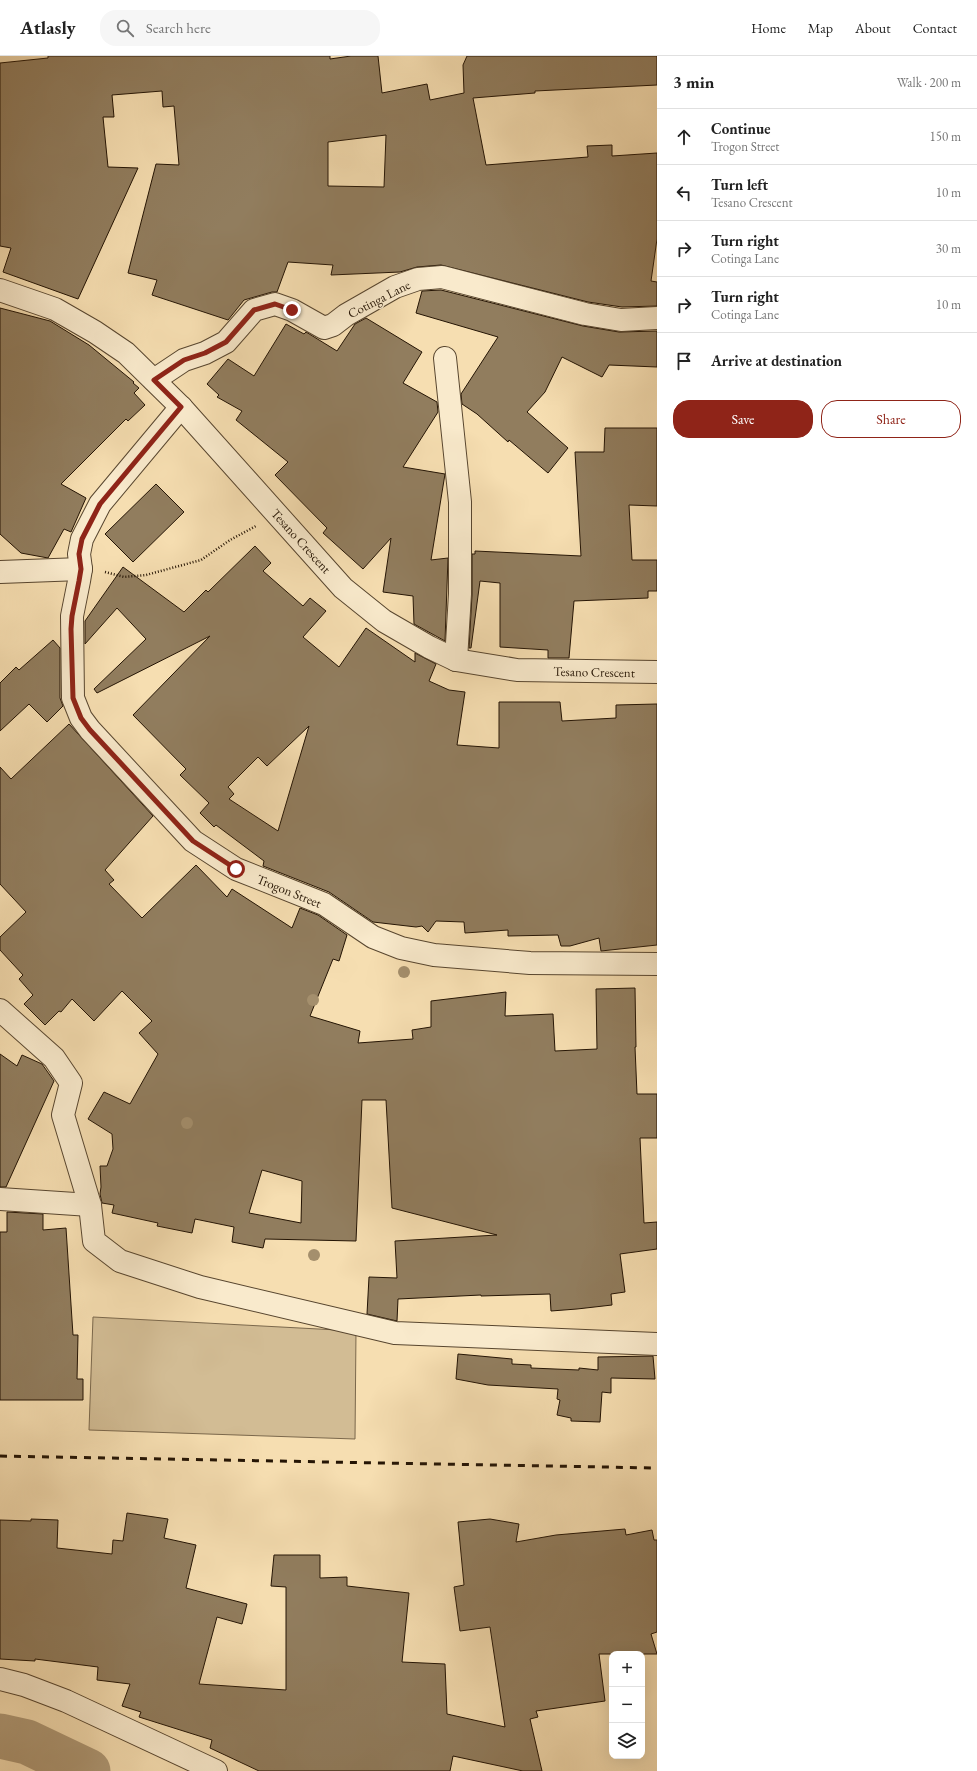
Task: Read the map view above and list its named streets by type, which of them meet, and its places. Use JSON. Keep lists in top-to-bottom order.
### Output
{
  "streets": {
    "street": ["Cotinga Lane", "Tesano Crescent", "Trogon Street"]
  },
  "crossings": [
    ["Cotinga Lane", "Tesano Crescent"],
    ["Tesano Crescent", "Trogon Street"]
  ],
  "page": {
    "header": "Atlasly",
    "search": "Search here",
    "nav": [
      "Home",
      "Map",
      "About",
      "Contact"
    ],
    "heading": ["3 min", "Walk · 200 m"],
    "list": [
      ["Continue", "Trogon Street", "150 m"],
      ["Turn left", "Tesano Crescent", "10 m"],
      ["Turn right", "Cotinga Lane", "30 m"],
      ["Turn right", "Cotinga Lane", "10 m"],
      "Arrive at destination"
    ],
    "buttons": ["Save", "Share"],
    "map_buttons": ["+", "−"]
  }
}
